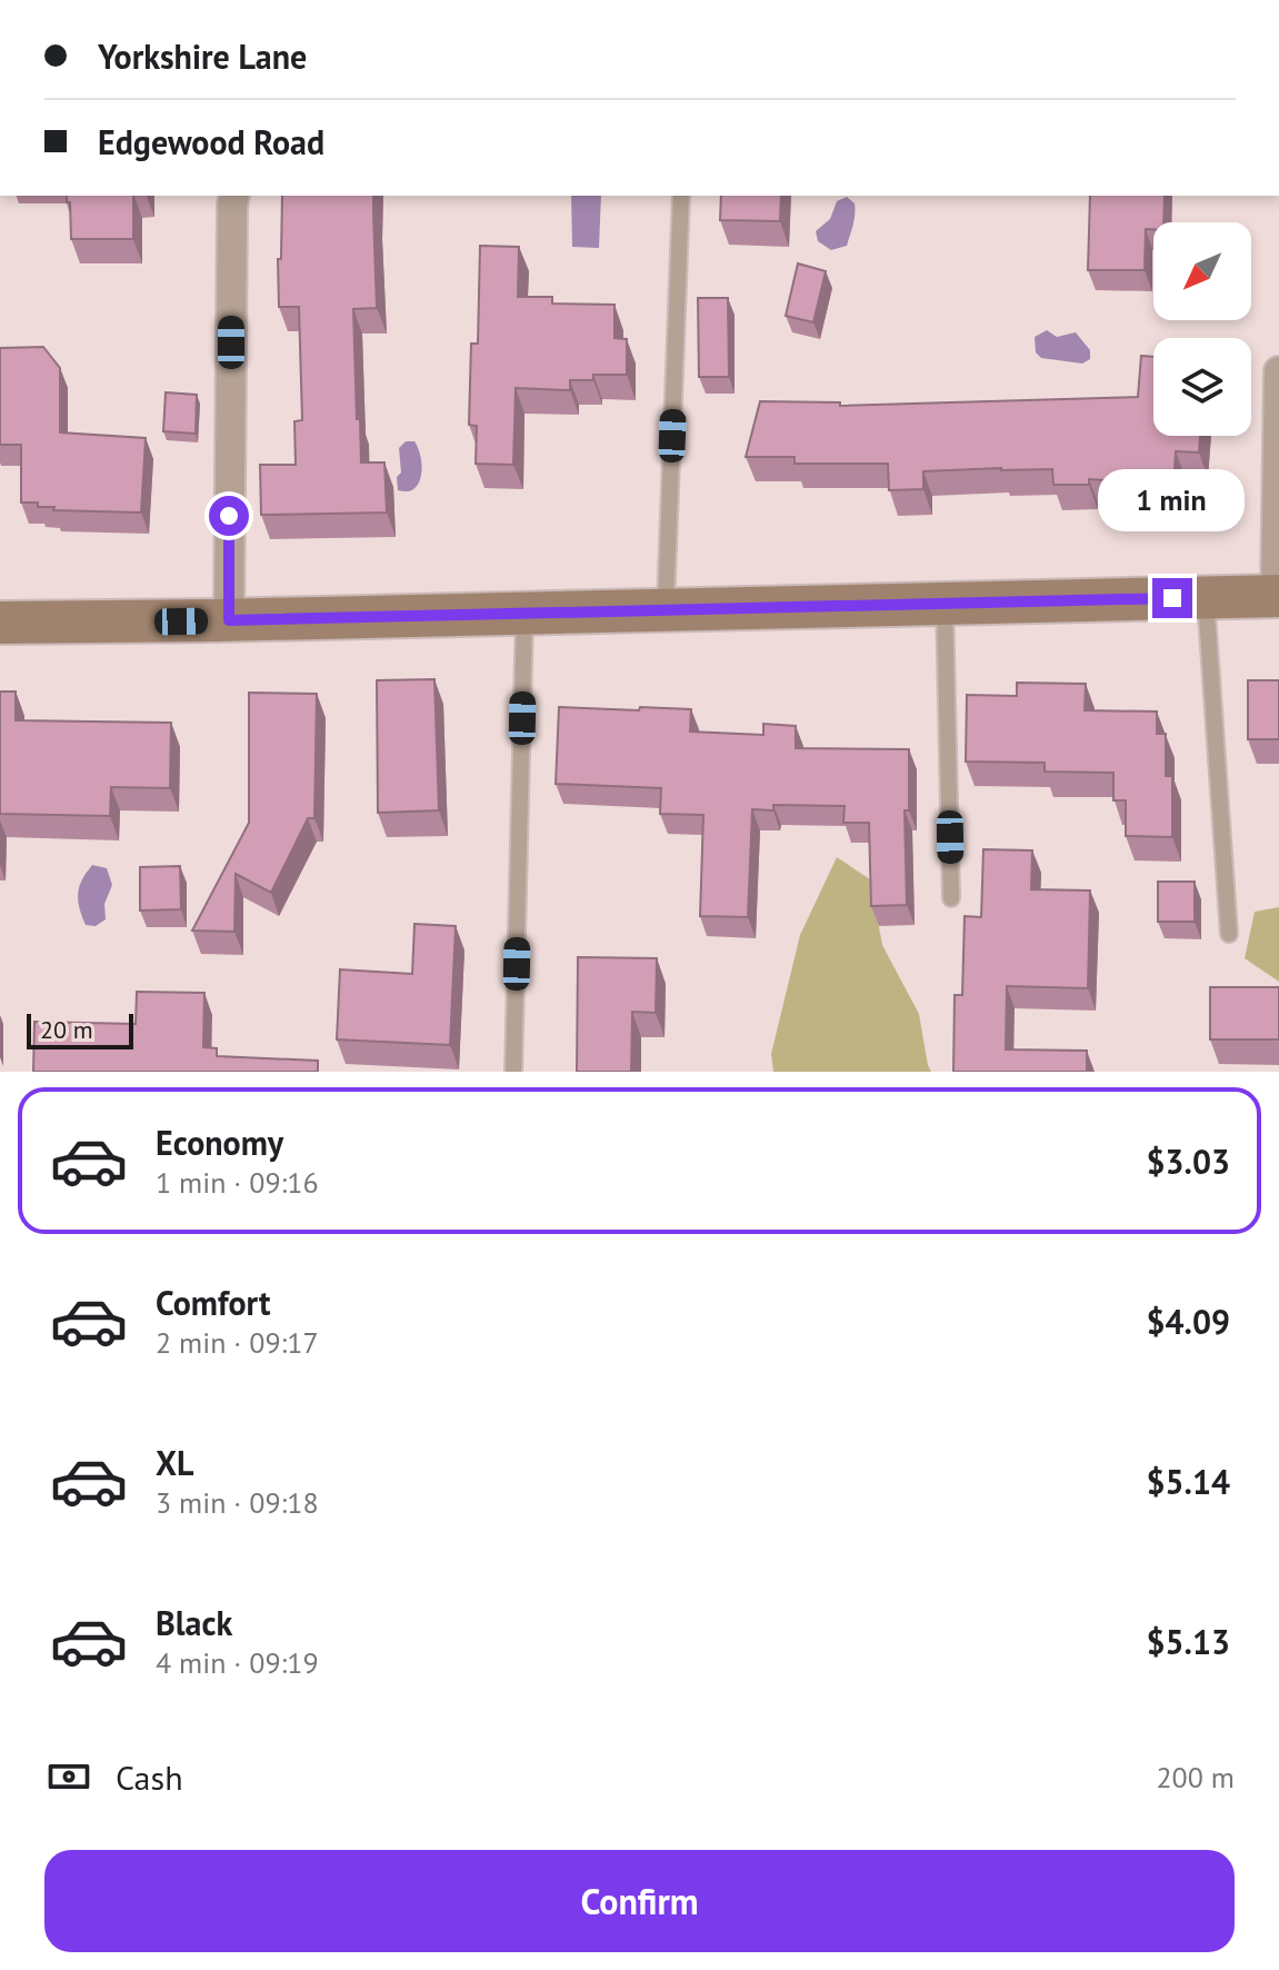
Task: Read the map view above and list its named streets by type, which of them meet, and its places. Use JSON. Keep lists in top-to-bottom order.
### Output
{
  "scale_bar": "20 m",
  "north": "bottom left",
  "page": {
    "banner": ["Yorkshire Lane", "Edgewood Road"],
    "bubble": "1 min",
    "scale": "20 m",
    "list": [
      {
        "name": "Economy",
        "note": "1 min · 09:16",
        "value": "$3.03"
      },
      {
        "name": "Comfort",
        "note": "2 min · 09:17",
        "value": "$4.09"
      },
      {
        "name": "XL",
        "note": "3 min · 09:18",
        "value": "$5.14"
      },
      {
        "name": "Black",
        "note": "4 min · 09:19",
        "value": "$5.13"
      }
    ],
    "pay": ["Cash", "200 m"],
    "buttons": "Confirm"
  }
}
